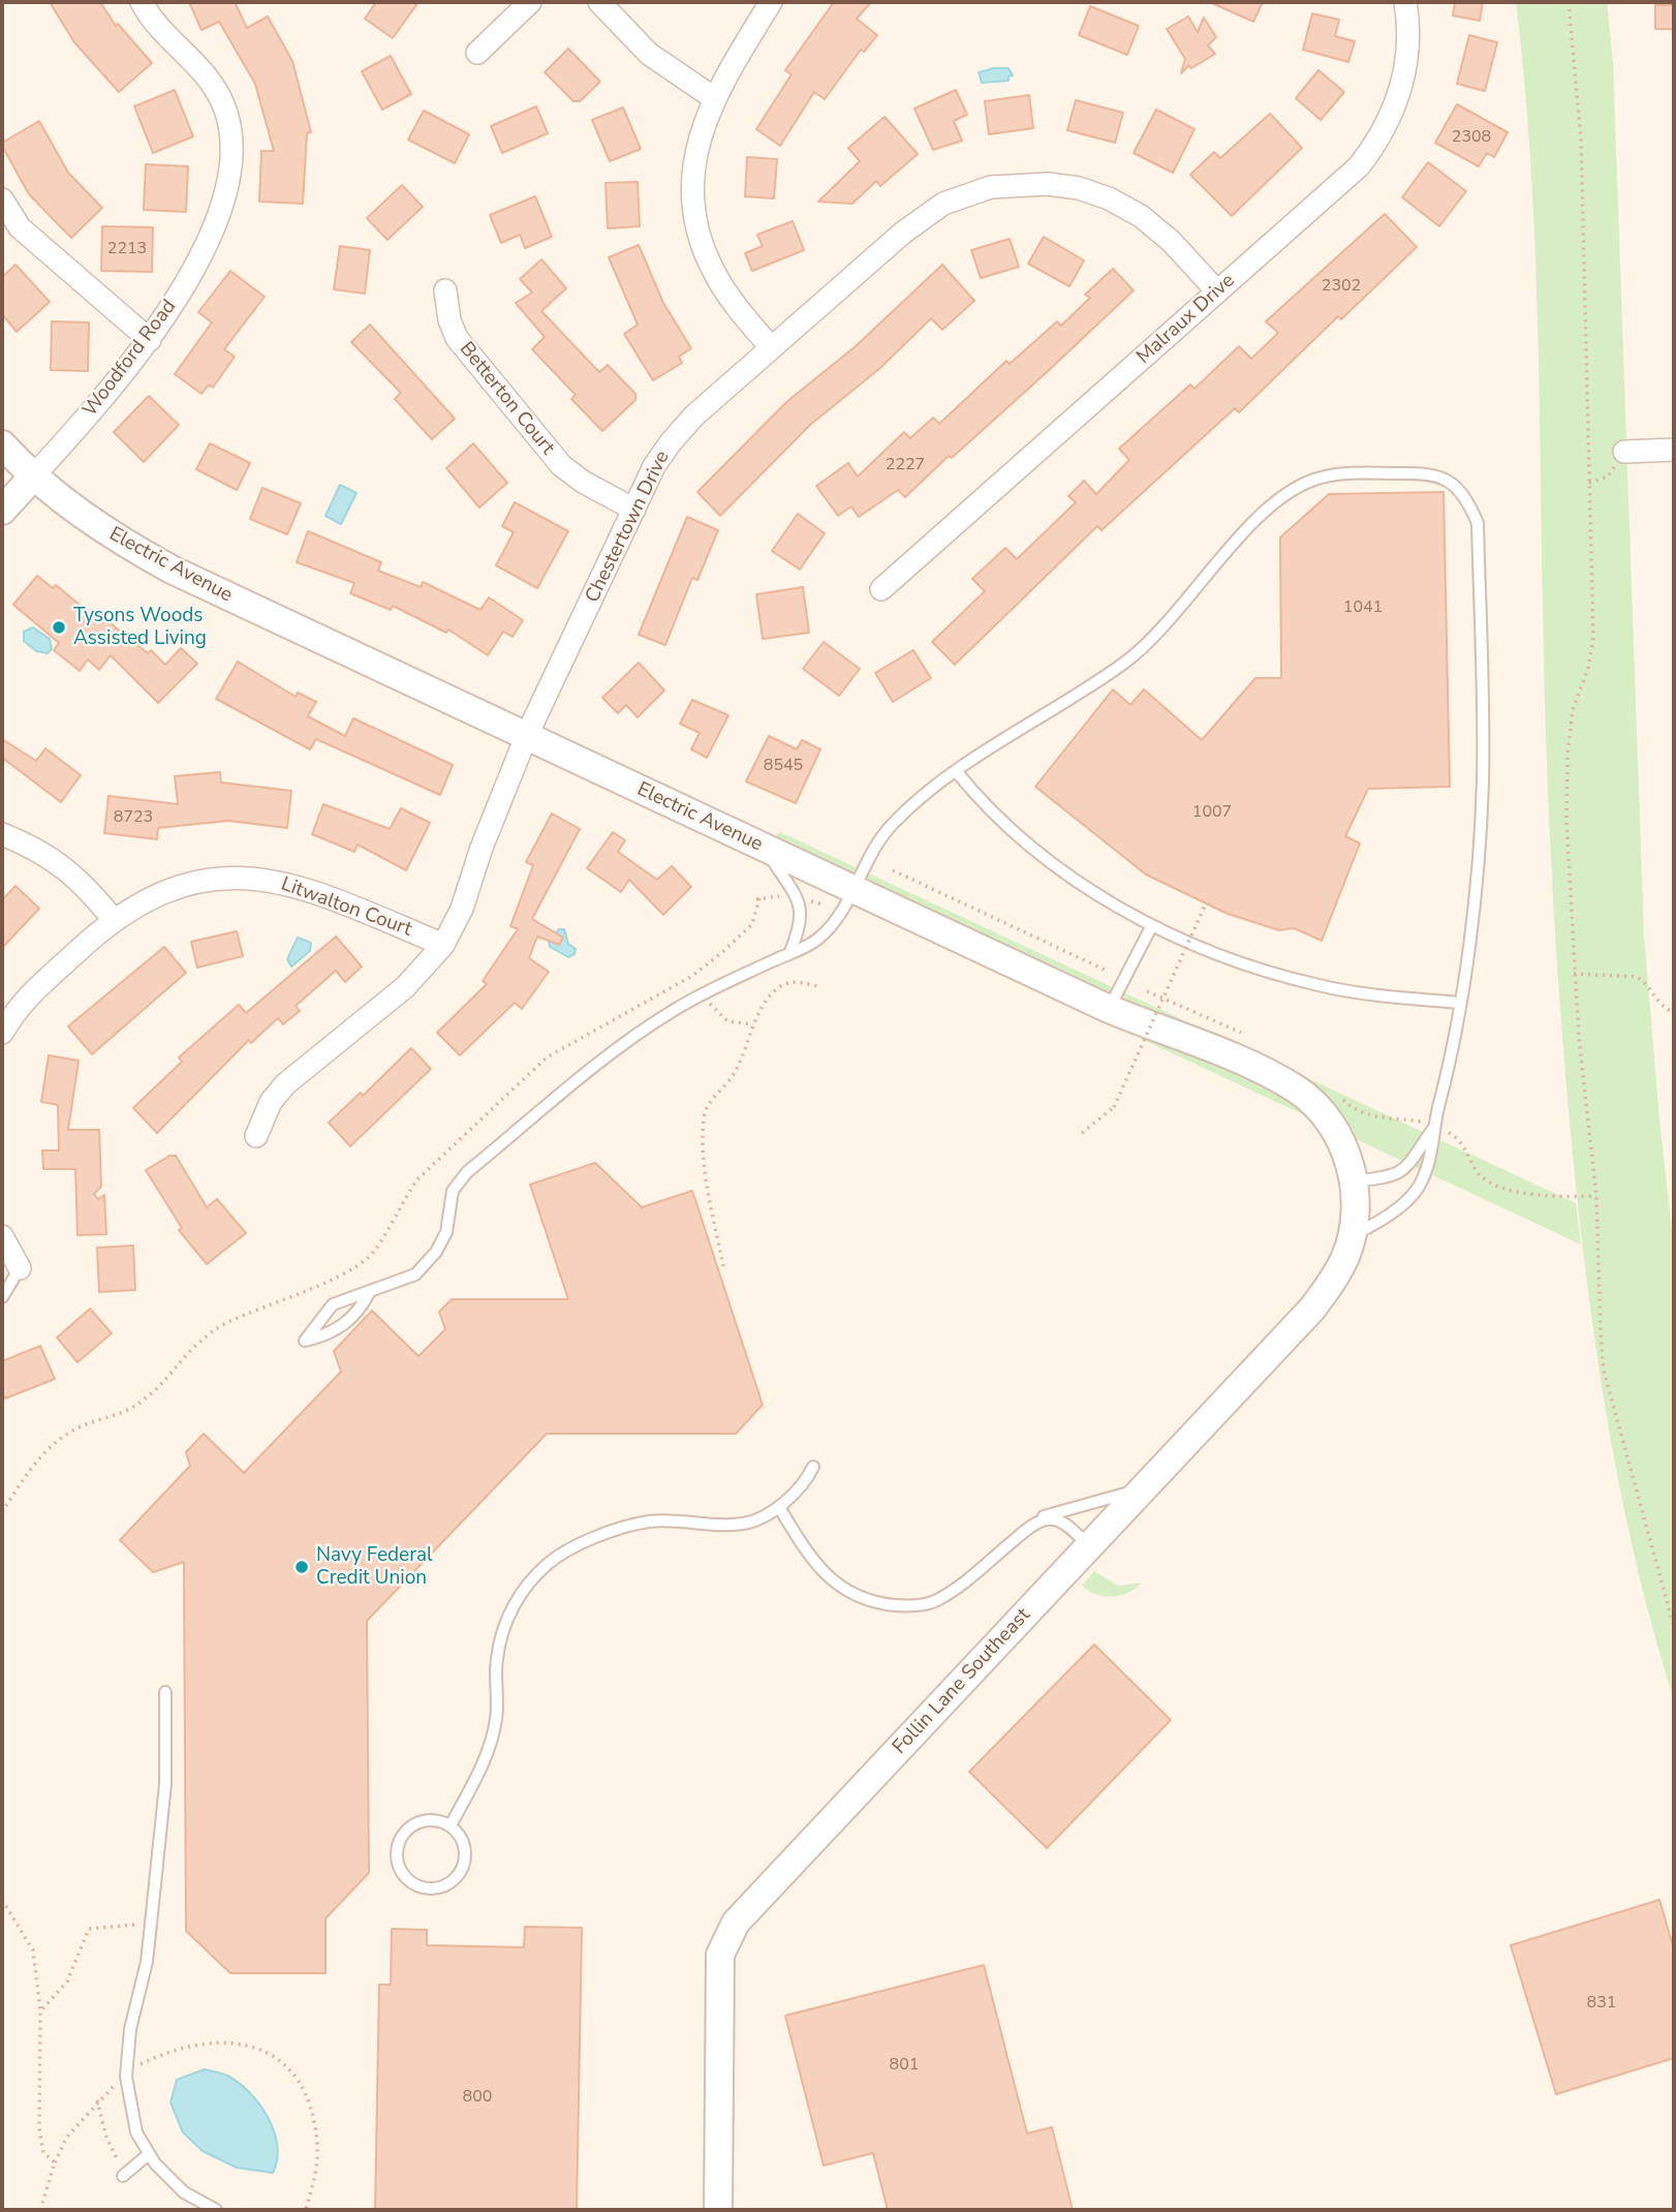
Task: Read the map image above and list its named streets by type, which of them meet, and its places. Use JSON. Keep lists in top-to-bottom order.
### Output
{
  "streets": {
    "street": [
      "Malraux Drive",
      "Woodford Road",
      "Betterton Court",
      "Chestertown Drive",
      "Electric Avenue",
      "Litwalton Court",
      "Follin Lane Southeast"
    ]
  },
  "crossings": [
    ["Malraux Drive", "Chestertown Drive"],
    ["Woodford Road", "Electric Avenue"],
    ["Betterton Court", "Chestertown Drive"],
    ["Chestertown Drive", "Electric Avenue"],
    ["Chestertown Drive", "Litwalton Court"],
    ["Electric Avenue", "Follin Lane Southeast"]
  ],
  "places": ["Tysons Woods Assisted Living", "Navy Federal Credit Union"],
  "house_numbers": [
    "2308",
    "2213",
    "2302",
    "2227",
    "1041",
    "8545",
    "1007",
    "8723",
    "831",
    "801",
    "800"
  ]
}
